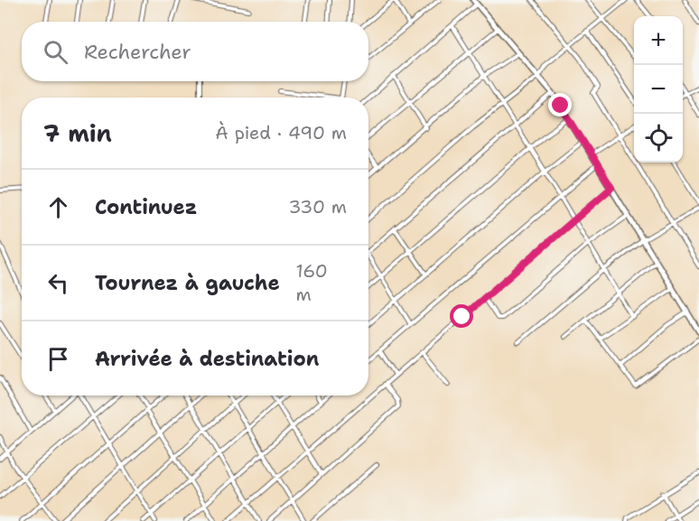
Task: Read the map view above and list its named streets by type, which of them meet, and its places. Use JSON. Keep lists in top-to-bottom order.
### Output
{
  "page": {
    "map_buttons": ["+", "−"],
    "search": "Rechercher",
    "heading": ["7 min", "À pied · 490 m"],
    "list": [
      ["Continuez", "330 m"],
      ["Tournez à gauche", "160 m"],
      "Arrivée à destination"
    ]
  }
}
